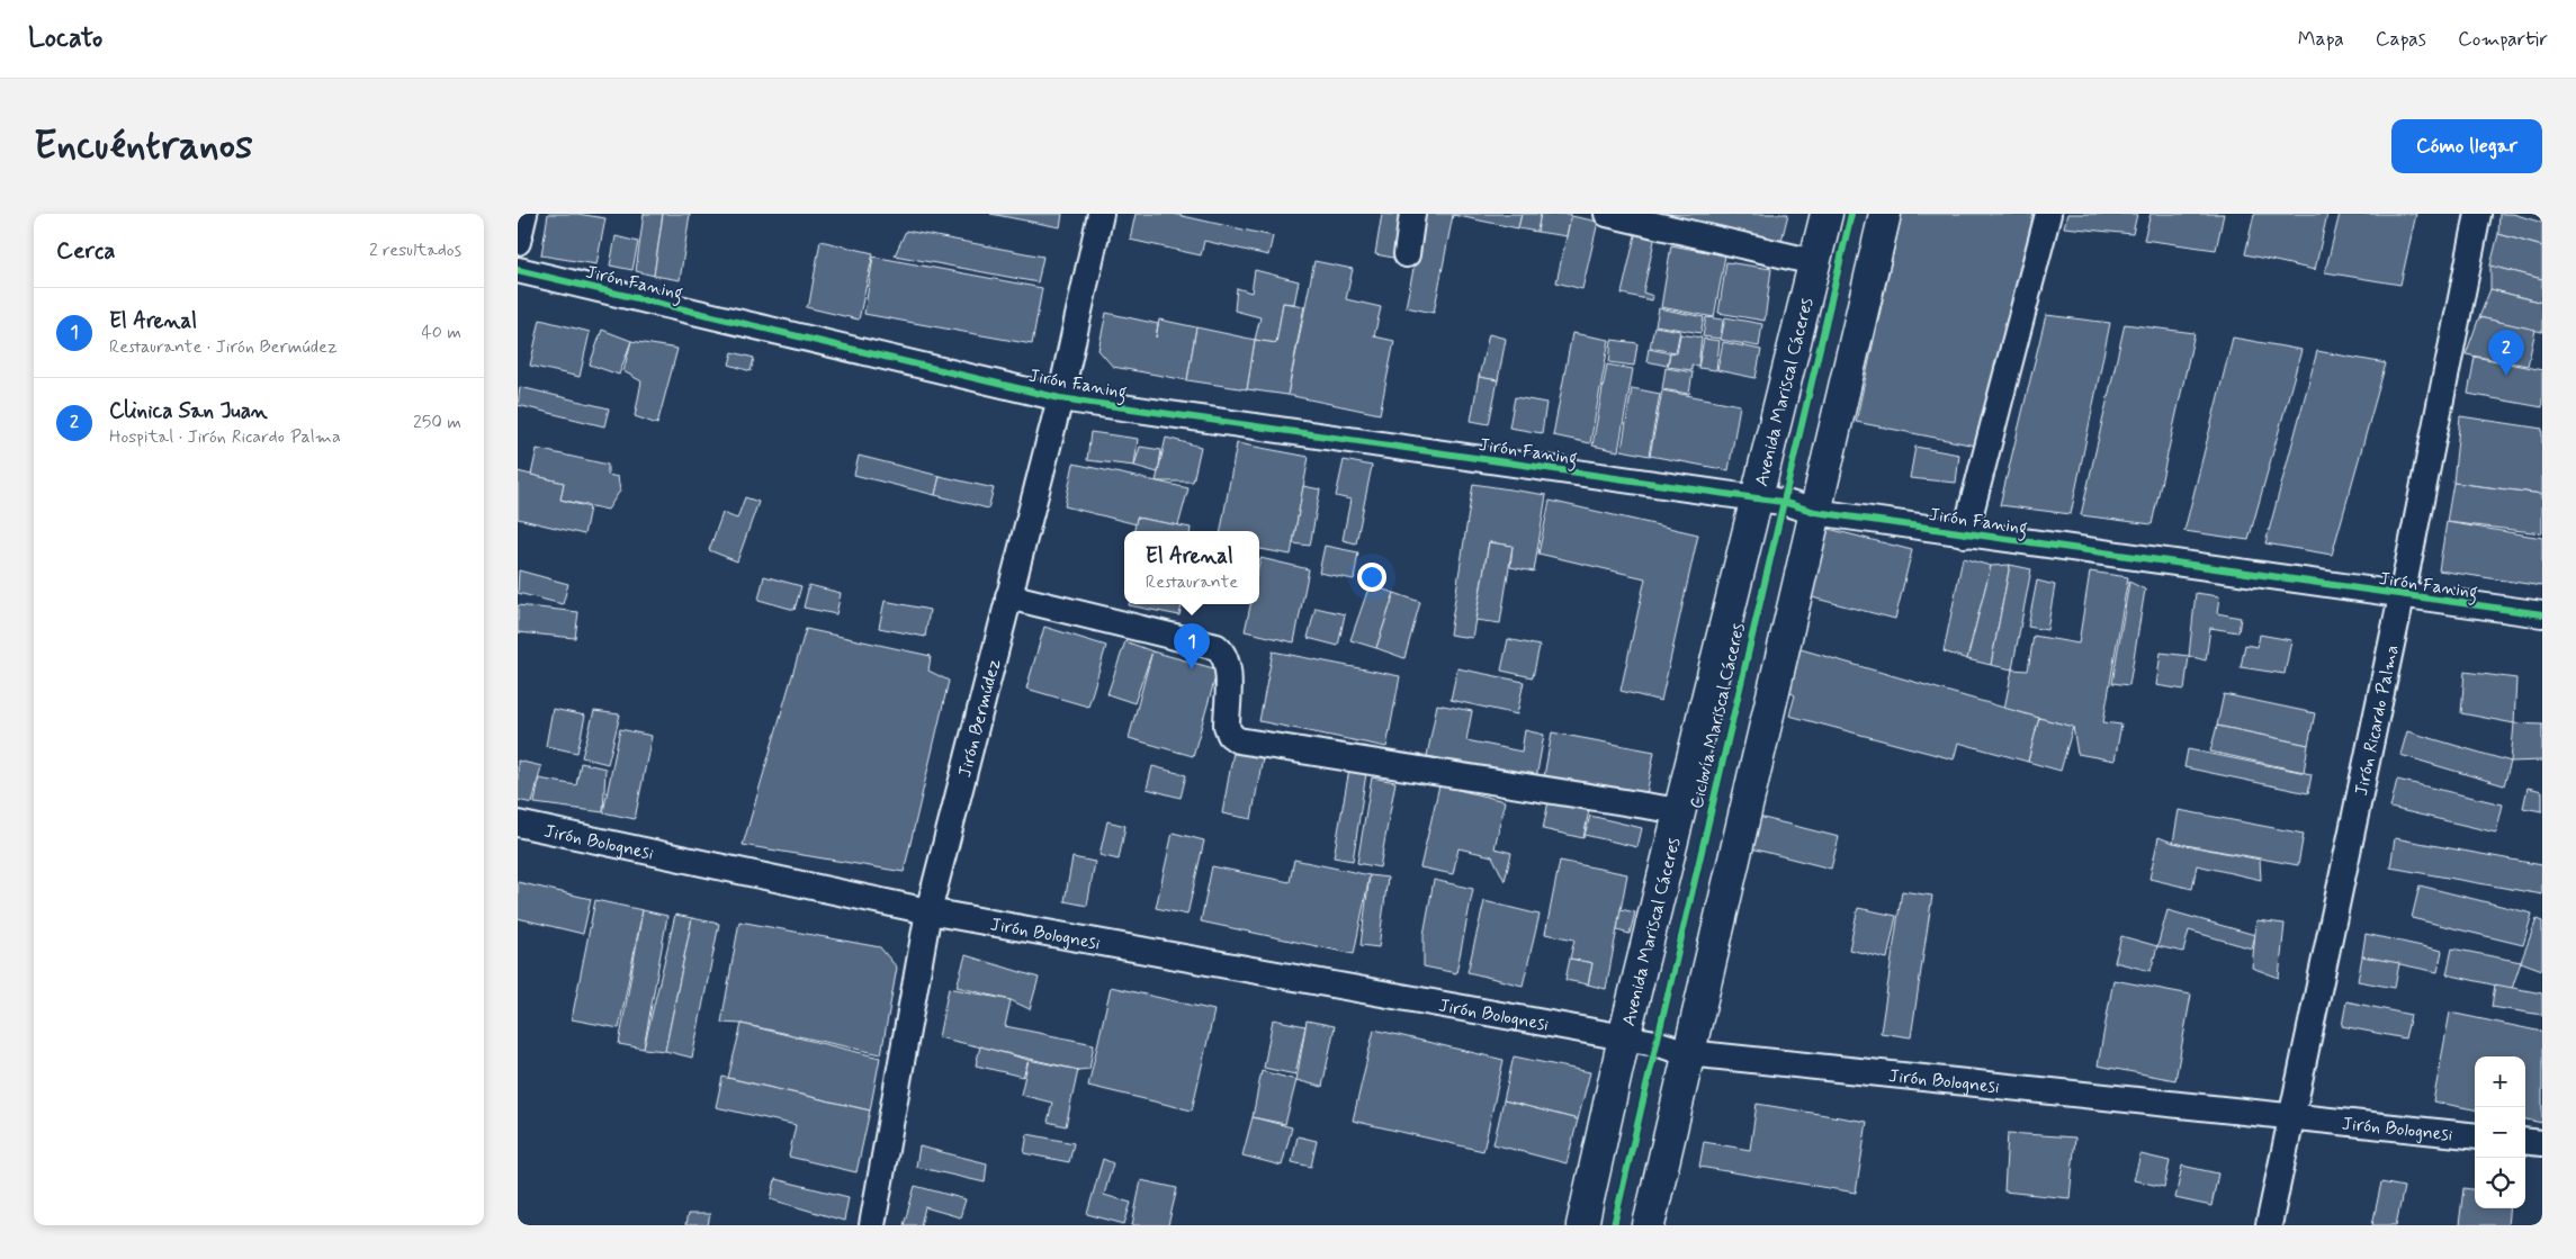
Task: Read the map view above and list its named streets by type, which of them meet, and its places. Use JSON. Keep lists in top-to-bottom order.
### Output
{
  "streets": {
    "main road": ["Avenida Mariscal Cáceres"],
    "street": [
      "Jirón Faning",
      "Jirón Bermúdez",
      "Jirón Ricardo Palma",
      "Jirón Bolognesi"
    ],
    "cycle path": ["Ciclovía Mariscal Cáceres"]
  },
  "crossings": [
    ["Jirón Faning", "Avenida Mariscal Cáceres"],
    ["Jirón Faning", "Jirón Bermúdez"],
    ["Jirón Faning", "Jirón Ricardo Palma"],
    ["Avenida Mariscal Cáceres", "Jirón Bolognesi"],
    ["Jirón Bermúdez", "Jirón Bolognesi"],
    ["Jirón Ricardo Palma", "Jirón Bolognesi"]
  ],
  "page": {
    "header": "Locato",
    "nav": ["Mapa", "Capas", "Compartir"],
    "buttons": "Cómo llegar",
    "title": "Encuéntranos",
    "heading": ["Cerca", "2 resultados"],
    "list": [
      {
        "mark": "1",
        "name": "El Arenal",
        "note": "Restaurante · Jirón Bermúdez",
        "value": "40 m"
      },
      {
        "mark": "2",
        "name": "Clinica San Juan",
        "note": "Hospital · Jirón Ricardo Palma",
        "value": "250 m"
      }
    ],
    "pins": ["2", "1"],
    "popup": ["El Arenal", "Restaurante"],
    "map_buttons": ["+", "−"]
  }
}
